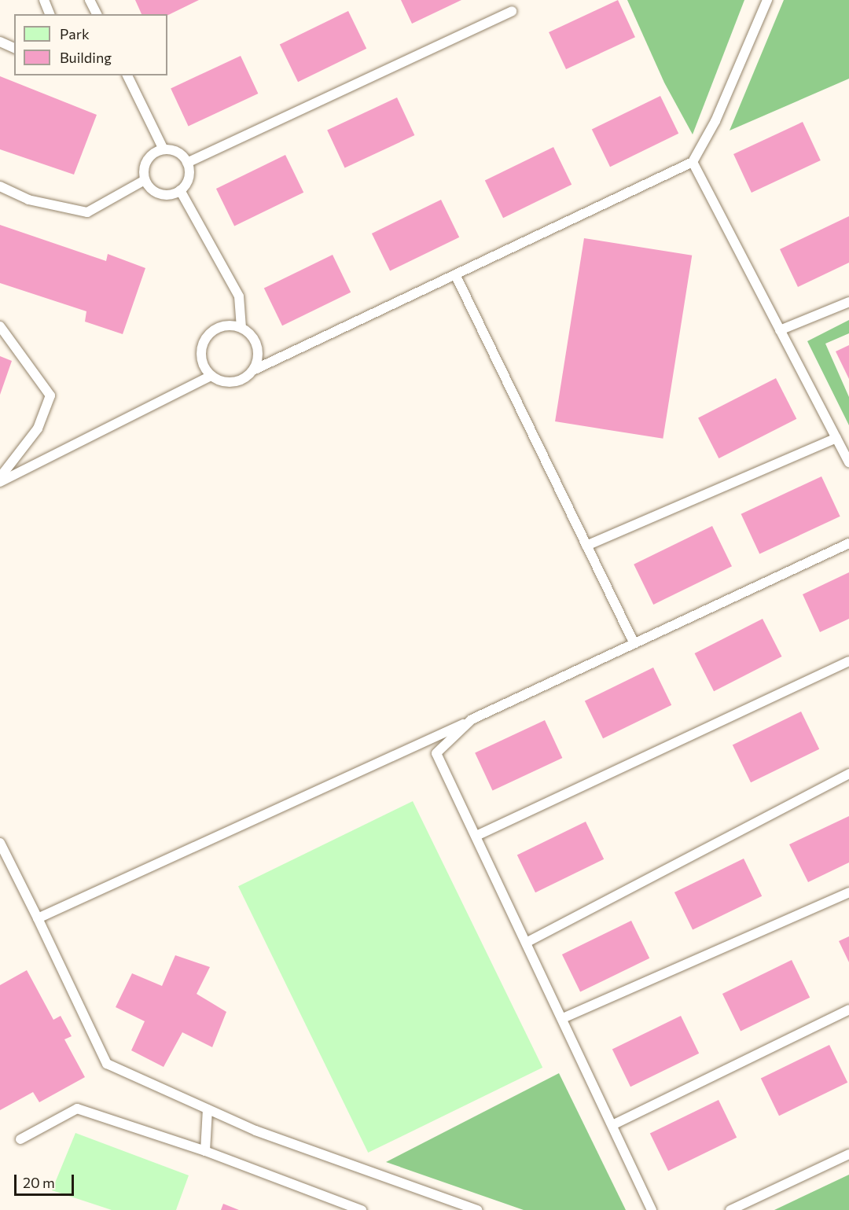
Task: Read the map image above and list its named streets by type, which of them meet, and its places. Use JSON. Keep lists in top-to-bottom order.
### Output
{
  "legend": ["Park", "Building"],
  "scale_bar": "20 m"
}
